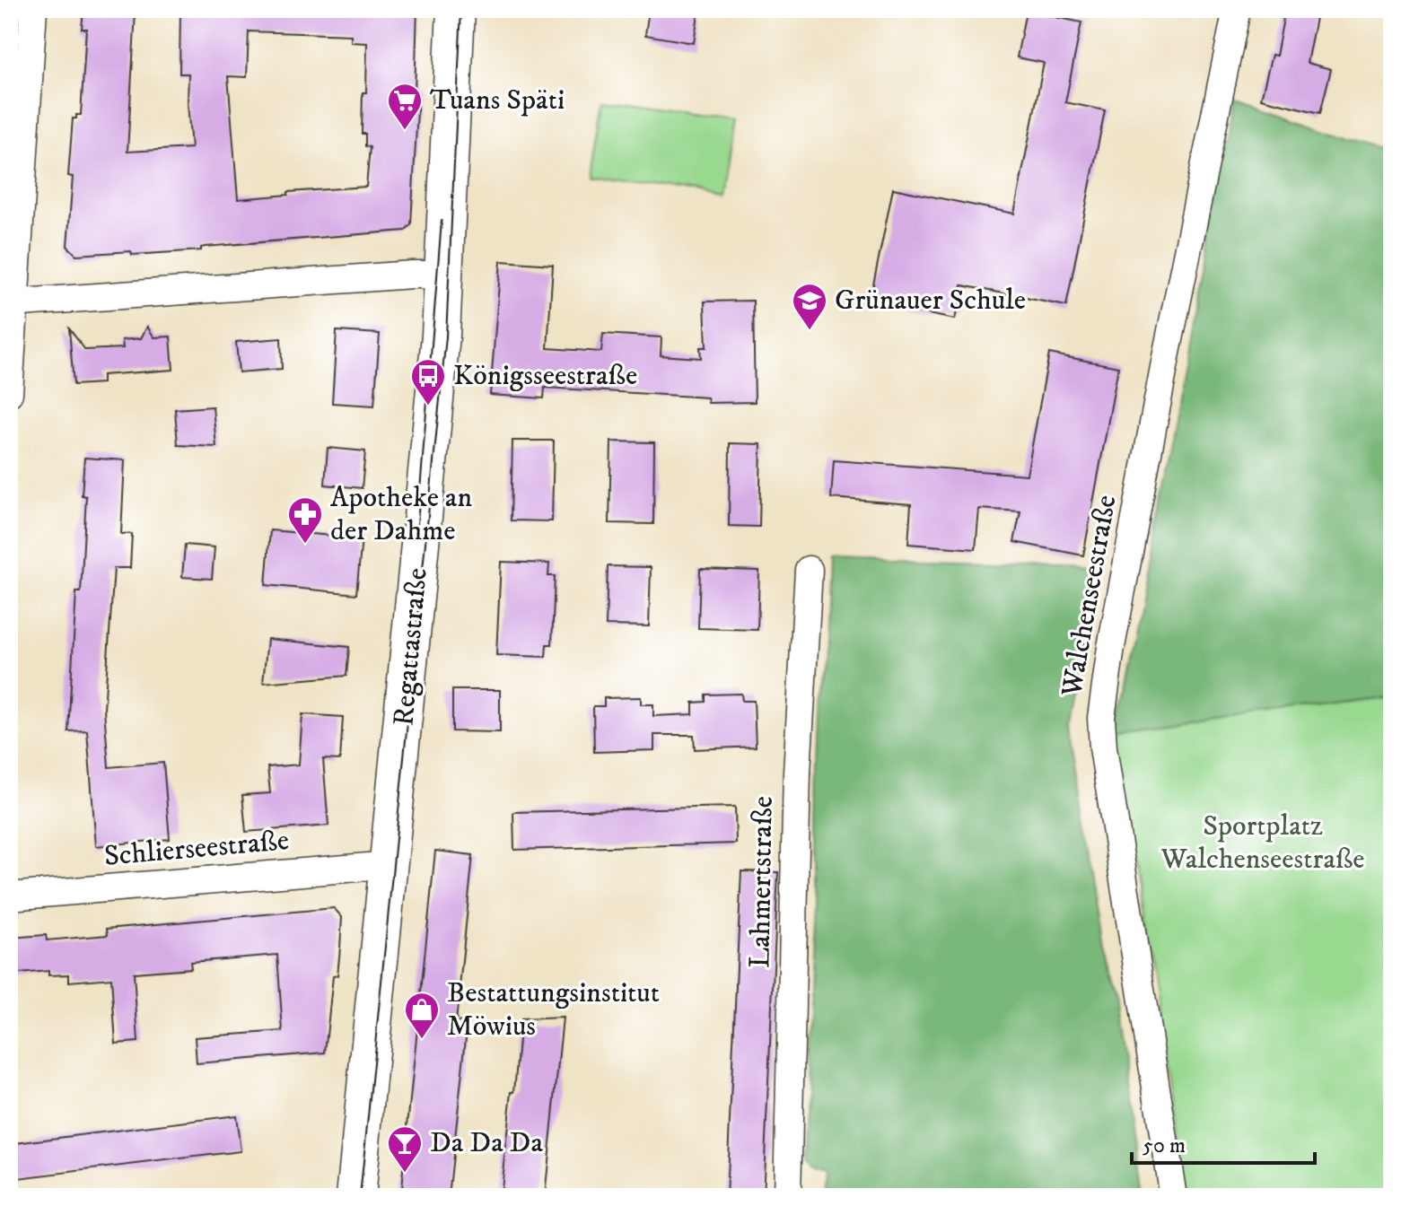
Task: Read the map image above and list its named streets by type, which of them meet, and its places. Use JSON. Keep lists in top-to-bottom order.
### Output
{
  "streets": {
    "main road": ["Regattastraße"],
    "street": ["Walchenseestraße", "Schlierseestraße", "Lahmertstraße"]
  },
  "crossings": [
    ["Regattastraße", "Schlierseestraße"]
  ],
  "parks": ["Sportplatz Walchenseestraße"],
  "places": {
    "supermarket": ["Tuans Späti"],
    "school or university": ["Grünauer Schule"],
    "bus stop": ["Königsseestraße"],
    "pharmacy": ["Apotheke an der Dahme"],
    "shop": ["Bestattungsinstitut Möwius"],
    "bar": ["Da Da Da"]
  },
  "scale_bar": "50 m"
}
